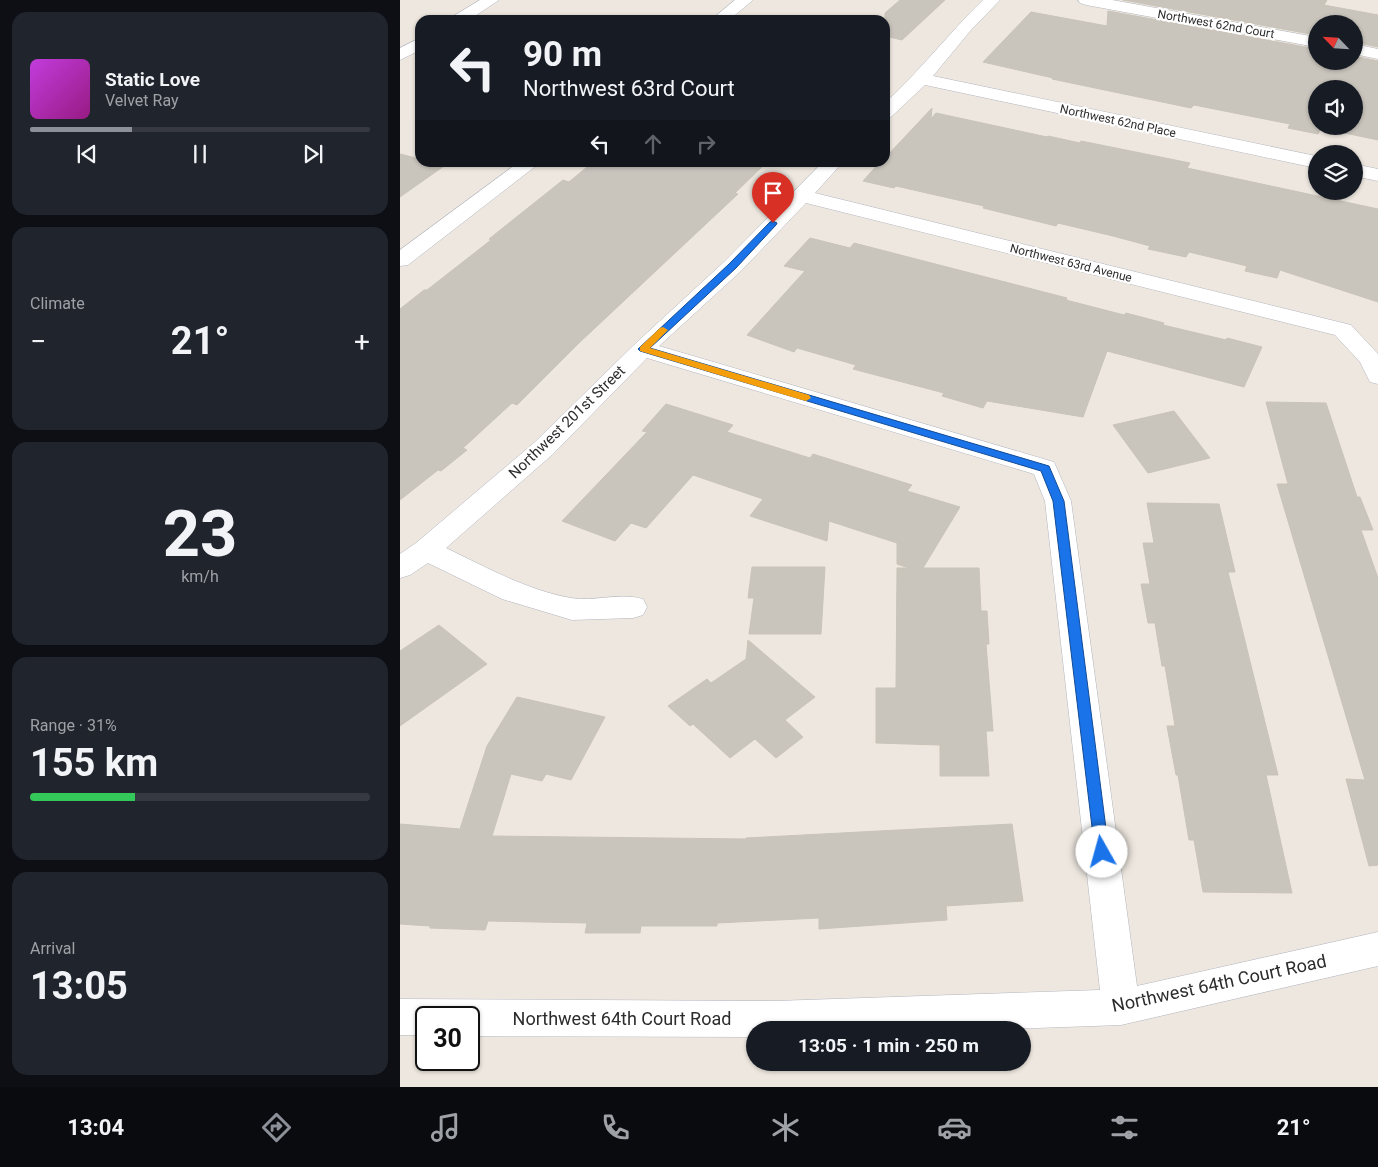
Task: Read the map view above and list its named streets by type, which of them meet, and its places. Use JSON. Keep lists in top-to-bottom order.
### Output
{
  "streets": {
    "street": [
      "Northwest 62nd Court",
      "Northwest 62nd Place",
      "Northwest 63rd Avenue",
      "Northwest 201st Street",
      "Northwest 64th Court Road"
    ]
  },
  "crossings": [
    ["Northwest 63rd Avenue", "Northwest 201st Street"]
  ],
  "north": "top left",
  "page": {
    "turn": ["90 m", "Northwest 63rd Court"],
    "song": ["Static Love", "Velvet Ray"],
    "tile": [
      "Climate",
      ["23", "km/h"],
      ["Range · 31%", "155 km"],
      ["Arrival", "13:05"]
    ],
    "heat": ["−", "21°", "+"],
    "limit": "30",
    "trip": "13:05 · 1 min · 250 m",
    "tabs": ["13:04", "21°"]
  }
}
